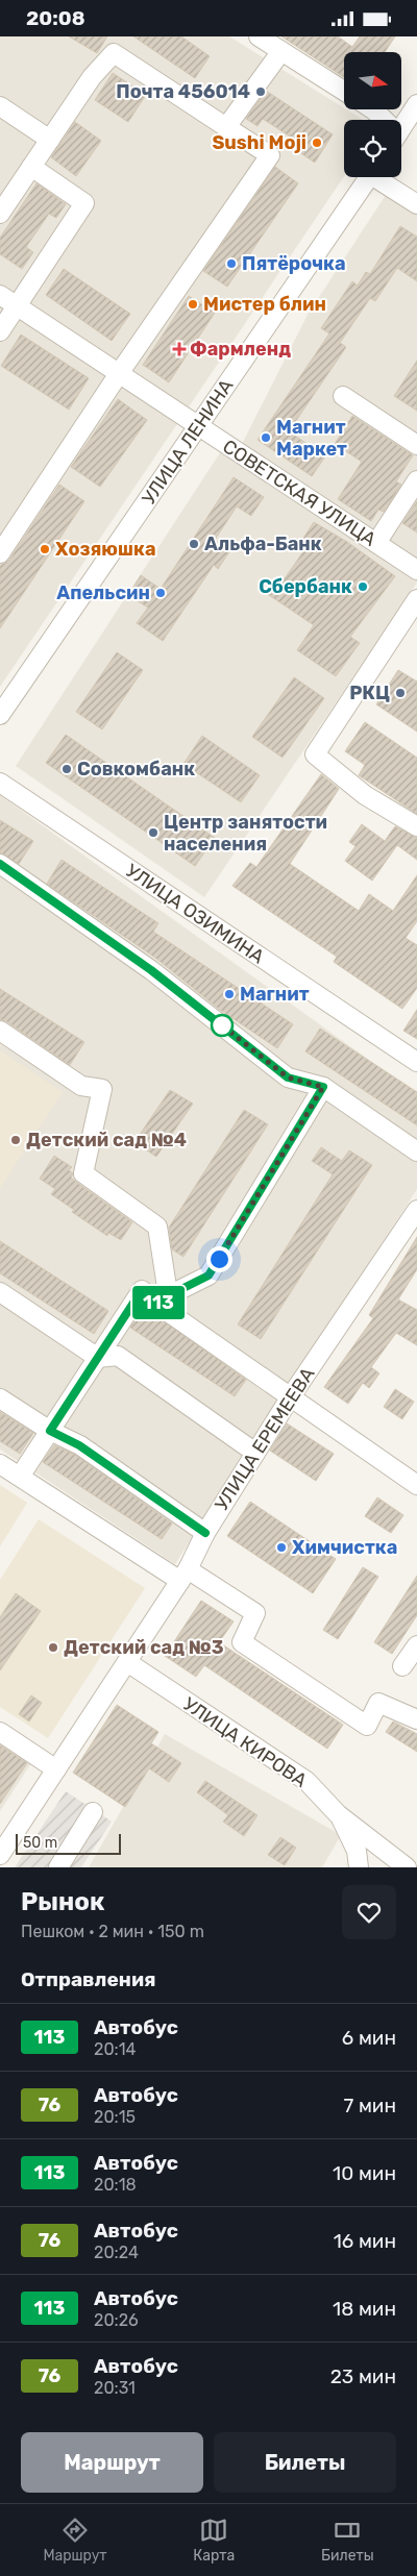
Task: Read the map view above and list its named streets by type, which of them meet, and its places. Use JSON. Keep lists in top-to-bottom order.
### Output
{
  "streets": {
    "street": [
      "УЛИЦА ЛЕНИНА",
      "СОВЕТСКАЯ УЛИЦА",
      "УЛИЦА ОЗИМИНА",
      "УЛИЦА ЕРЕМЕЕВА",
      "УЛИЦА КИРОВА"
    ]
  },
  "crossings": [
    ["УЛИЦА ЛЕНИНА", "СОВЕТСКАЯ УЛИЦА"],
    ["УЛИЦА ЕРЕМЕЕВА", "УЛИЦА КИРОВА"]
  ],
  "places": {
    "other": [
      "Почта 456014",
      "Sushi Moji",
      "Пятёрочка",
      "Мистер блин",
      "Магнит Маркет",
      "Альфа-Банк",
      "Хозяюшка",
      "Сбербанк",
      "Апельсин",
      "РКЦ",
      "Совкомбанк",
      "Центр занятости населения",
      "Магнит",
      "Детский сад №4",
      "Химчистка",
      "Детский сад №3"
    ],
    "health": ["Фармленд"]
  },
  "lines": ["bus line 113"],
  "scale_bar": "50 m",
  "north": "right",
  "page": {
    "status": "20:08",
    "on_map": "113",
    "scale": "50 m",
    "heading": [
      ["Рынок", "Пешком · 2 мин · 150 m"],
      "Отправления"
    ],
    "list": [
      {
        "mark": "113",
        "name": "Автобус",
        "note": "20:14",
        "value": "6 мин"
      },
      {
        "mark": "76",
        "name": "Автобус",
        "note": "20:15",
        "value": "7 мин"
      },
      {
        "mark": "113",
        "name": "Автобус",
        "note": "20:18",
        "value": "10 мин"
      },
      {
        "mark": "76",
        "name": "Автобус",
        "note": "20:24",
        "value": "16 мин"
      },
      {
        "mark": "113",
        "name": "Автобус",
        "note": "20:26",
        "value": "18 мин"
      },
      {
        "mark": "76",
        "name": "Автобус",
        "note": "20:31",
        "value": "23 мин"
      }
    ],
    "buttons": ["Маршрут", "Билеты"],
    "tabs": ["Маршрут", "Карта", "Билеты"]
  }
}
